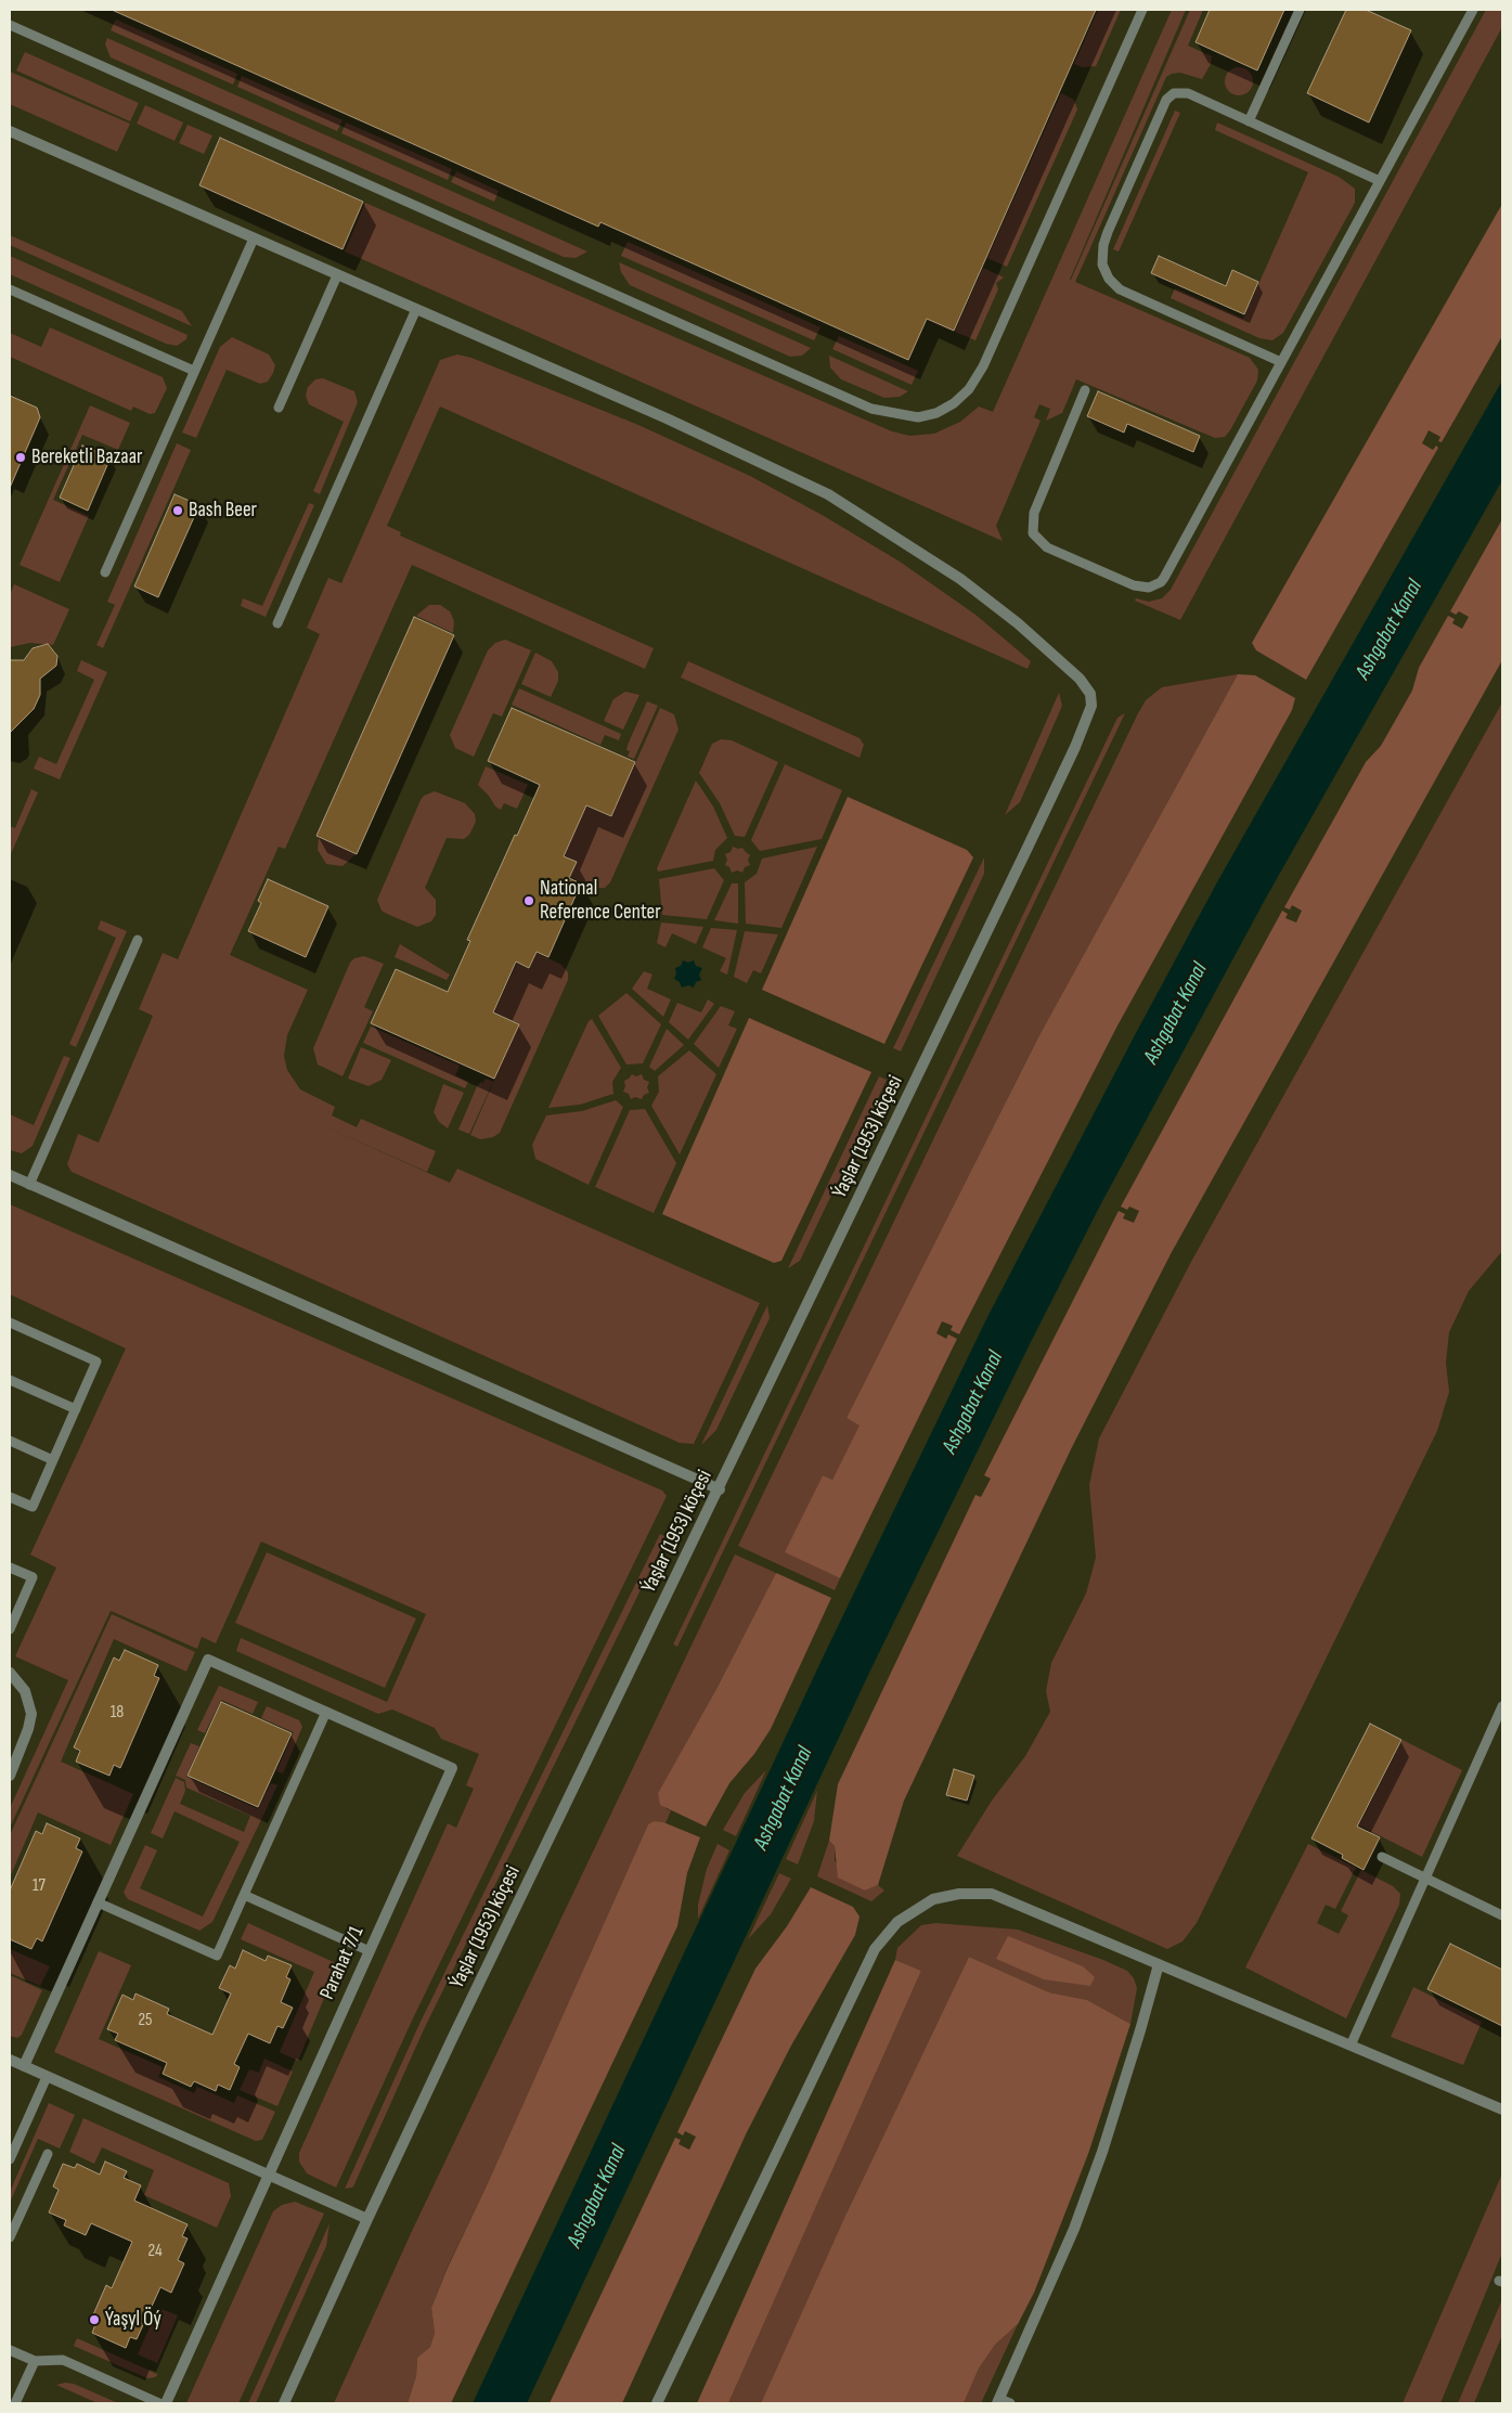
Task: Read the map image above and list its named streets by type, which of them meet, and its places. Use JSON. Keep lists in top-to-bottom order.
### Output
{
  "streets": {
    "street": ["Ýaşlar (1953) köçesi", "Parahat 7/1"]
  },
  "water": ["Ashgabat Kanal"],
  "places": [
    "Bereketli Bazaar",
    "Bash Beer",
    "National Reference Center",
    "Ýaşyl Öý"
  ],
  "house_numbers": [
    "18",
    "17",
    "25",
    "24"
  ]
}
